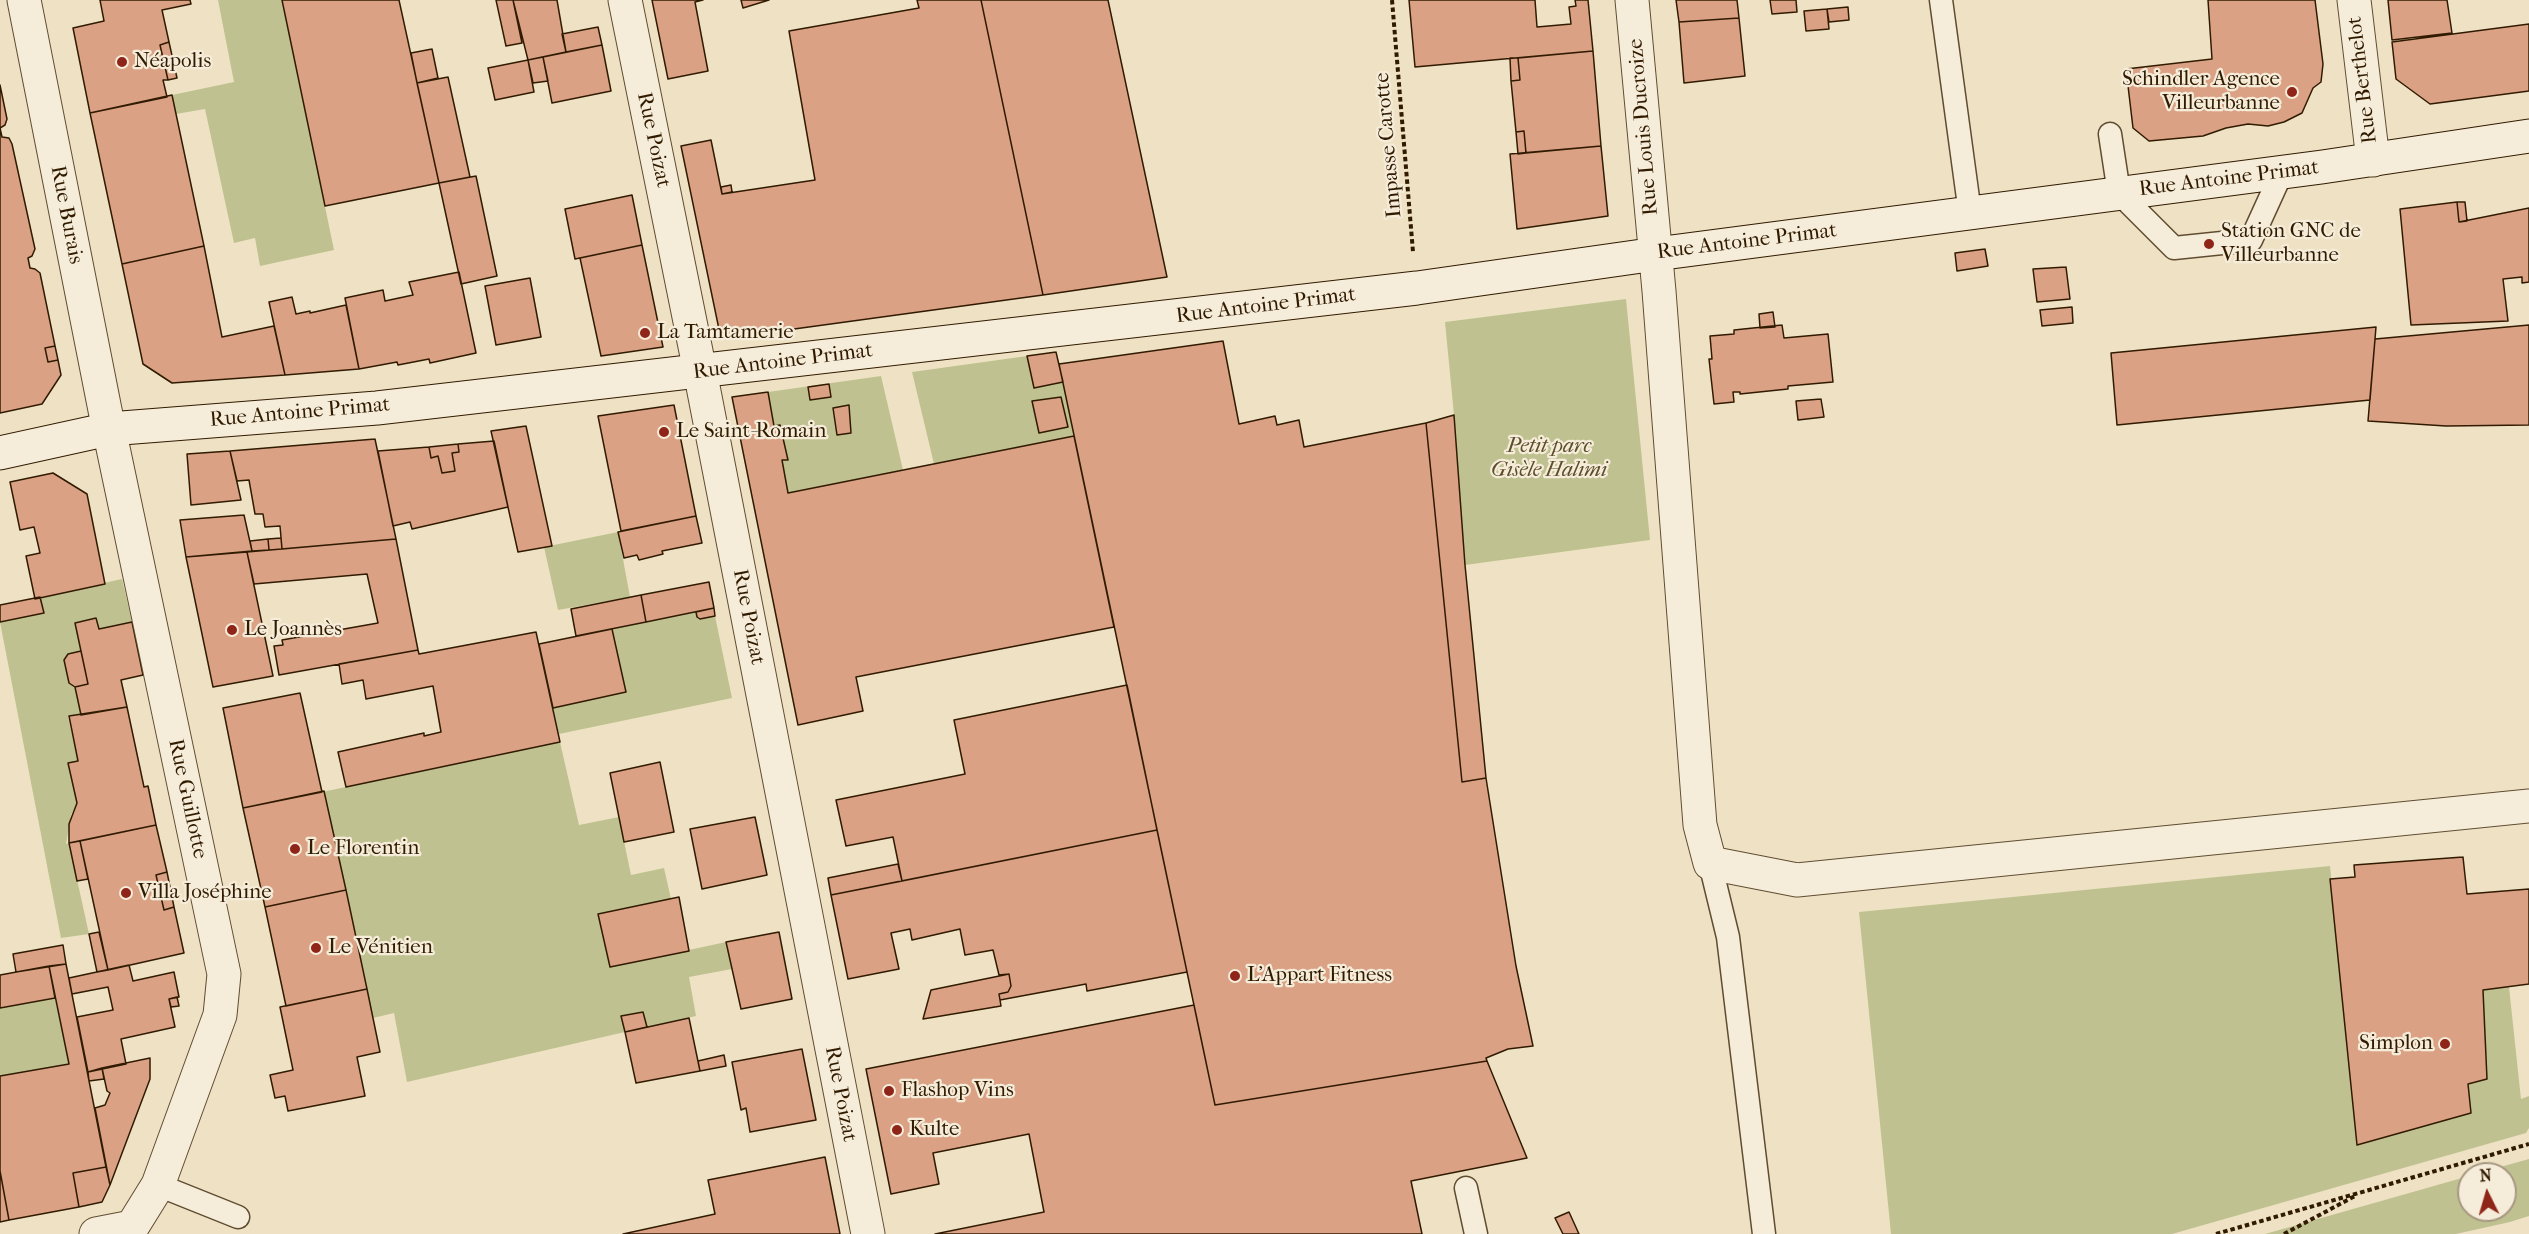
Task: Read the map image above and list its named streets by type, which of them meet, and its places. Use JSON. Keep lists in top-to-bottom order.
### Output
{
  "streets": {
    "street": [
      "Rue Berthelot",
      "Rue Louis Ducroize",
      "Rue Poizat",
      "Rue Antoine Primat",
      "Rue Burais",
      "Rue Guillotte"
    ],
    "path": ["Impasse Carotte"]
  },
  "crossings": [
    ["Rue Berthelot", "Rue Antoine Primat"],
    ["Rue Louis Ducroize", "Rue Antoine Primat"],
    ["Rue Poizat", "Rue Antoine Primat"],
    ["Impasse Carotte", "Rue Antoine Primat"],
    ["Rue Antoine Primat", "Rue Burais"],
    ["Rue Antoine Primat", "Rue Guillotte"],
    ["Rue Burais", "Rue Guillotte"]
  ],
  "parks": ["Petit parc Gisèle Halimi"],
  "places": [
    "Néapolis",
    "Schindler Agence Villeurbanne",
    "Station GNC de Villeurbanne",
    "La Tamtamerie",
    "Le Saint-Romain",
    "Le Joannès",
    "Le Florentin",
    "Villa Joséphine",
    "Le Vénitien",
    "L'Appart Fitness",
    "Simplon",
    "Flashop Vins",
    "Kulte"
  ],
  "north": "top"
}
